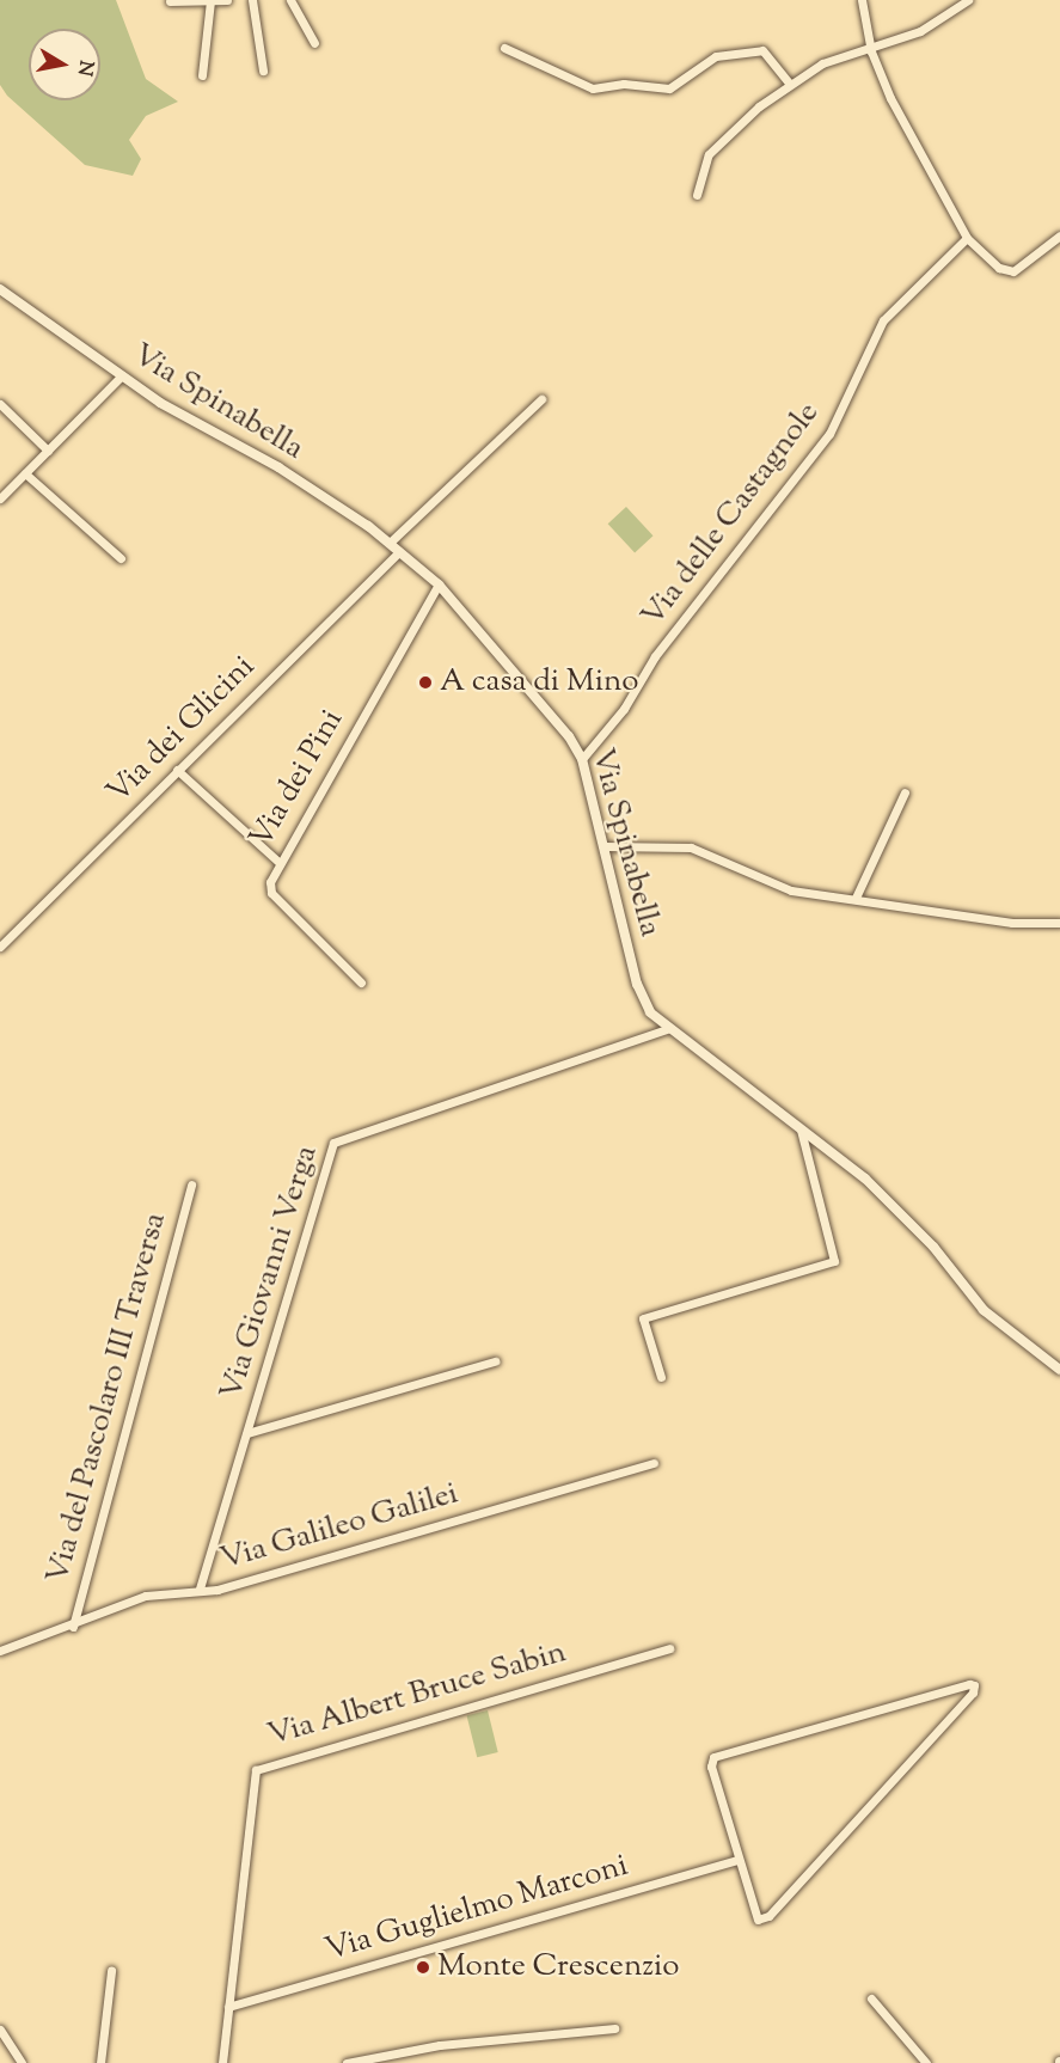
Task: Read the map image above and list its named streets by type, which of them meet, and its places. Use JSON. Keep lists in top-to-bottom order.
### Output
{
  "streets": {
    "street": [
      "Via Spinabella",
      "Via delle Castagnole",
      "Via dei Glicini",
      "Via dei Pini",
      "Via Giovanni Verga",
      "Via del Pascolaro III Traversa",
      "Via Galileo Galilei",
      "Via Albert Bruce Sabin",
      "Via Guglielmo Marconi"
    ]
  },
  "crossings": [
    ["Via Spinabella", "Via delle Castagnole"],
    ["Via Spinabella", "Via dei Glicini"],
    ["Via Spinabella", "Via dei Pini"],
    ["Via Spinabella", "Via Giovanni Verga"],
    ["Via Giovanni Verga", "Via Galileo Galilei"],
    ["Via del Pascolaro III Traversa", "Via Galileo Galilei"],
    ["Via Albert Bruce Sabin", "Via Guglielmo Marconi"]
  ],
  "places": ["A casa di Mino", "Monte Crescenzio"],
  "north": "right"
}
